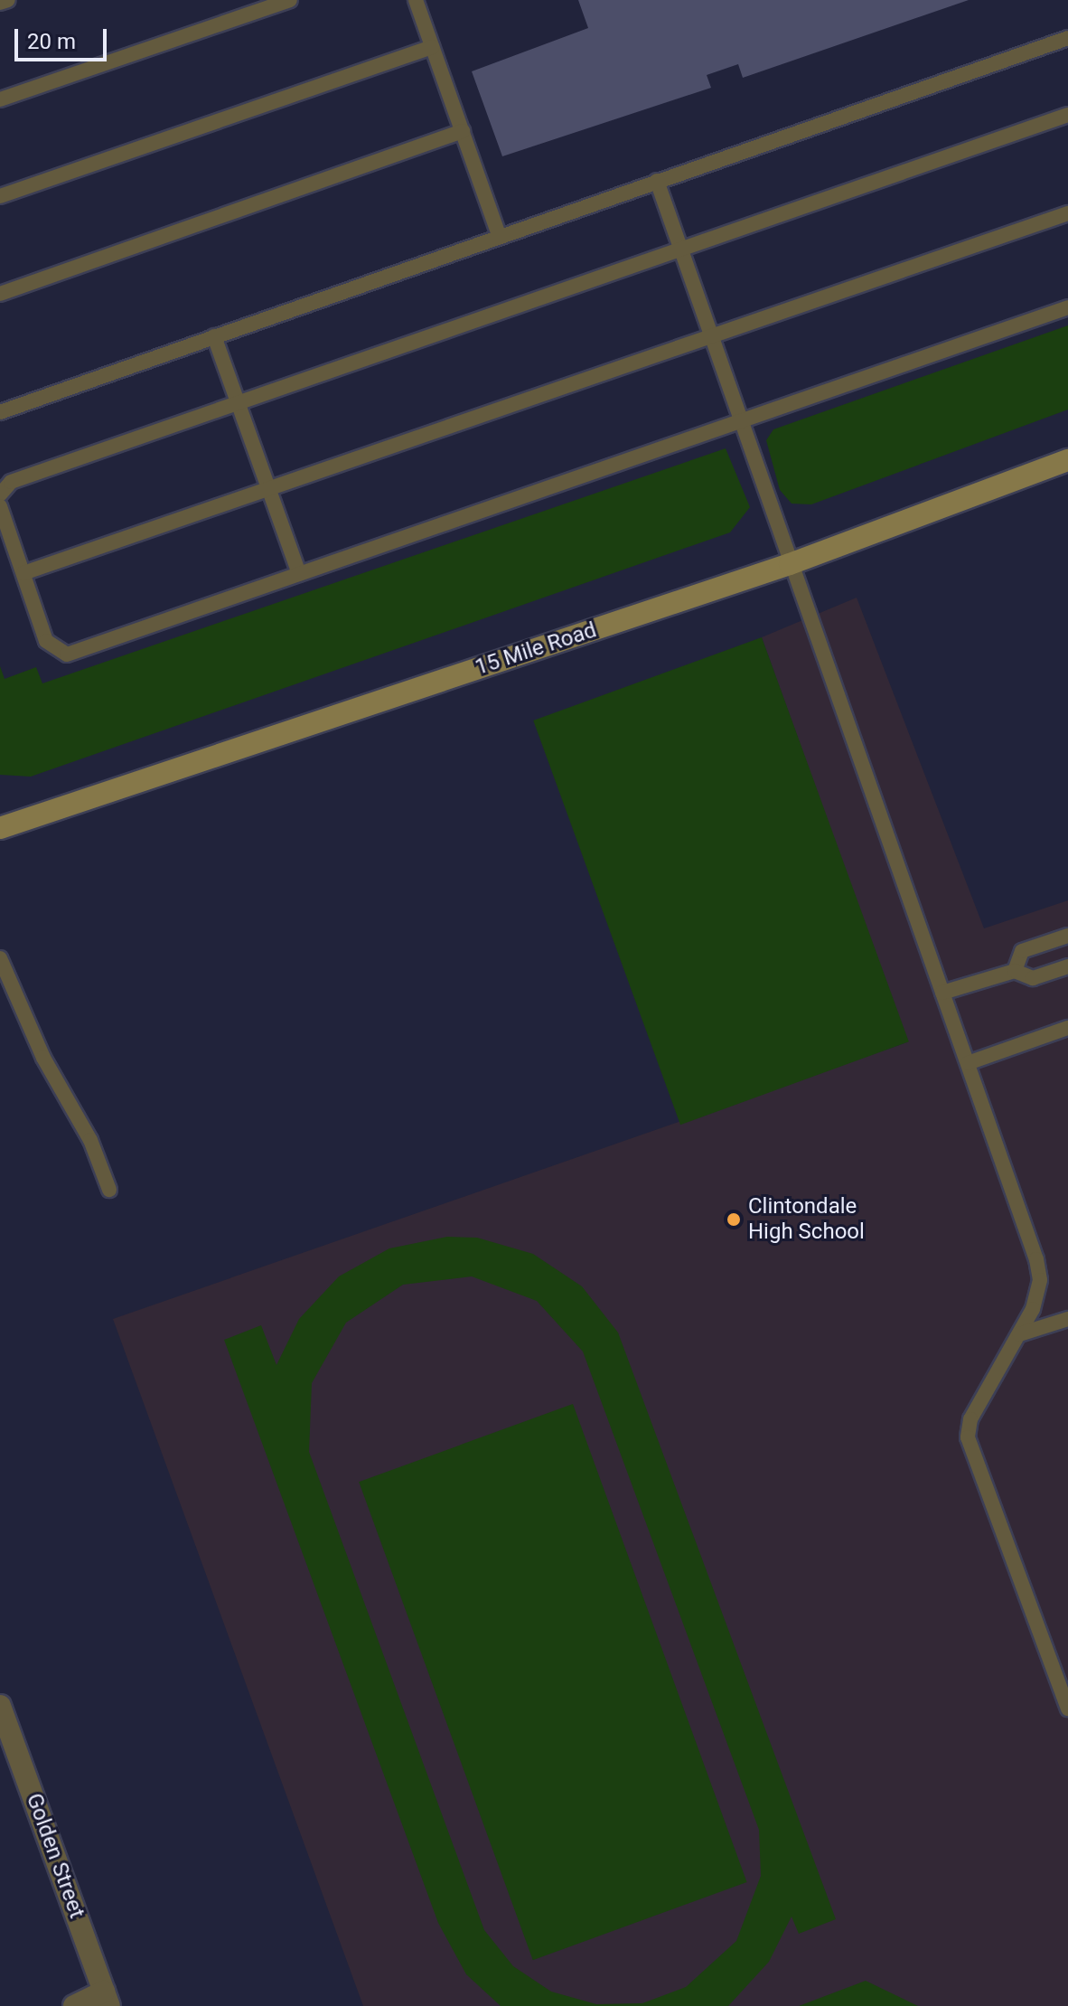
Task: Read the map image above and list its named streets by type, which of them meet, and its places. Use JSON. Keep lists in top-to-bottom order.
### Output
{
  "streets": {
    "main road": ["15 Mile Road"],
    "street": ["Golden Street"]
  },
  "places": ["Clintondale High School"],
  "scale_bar": "20 m"
}
